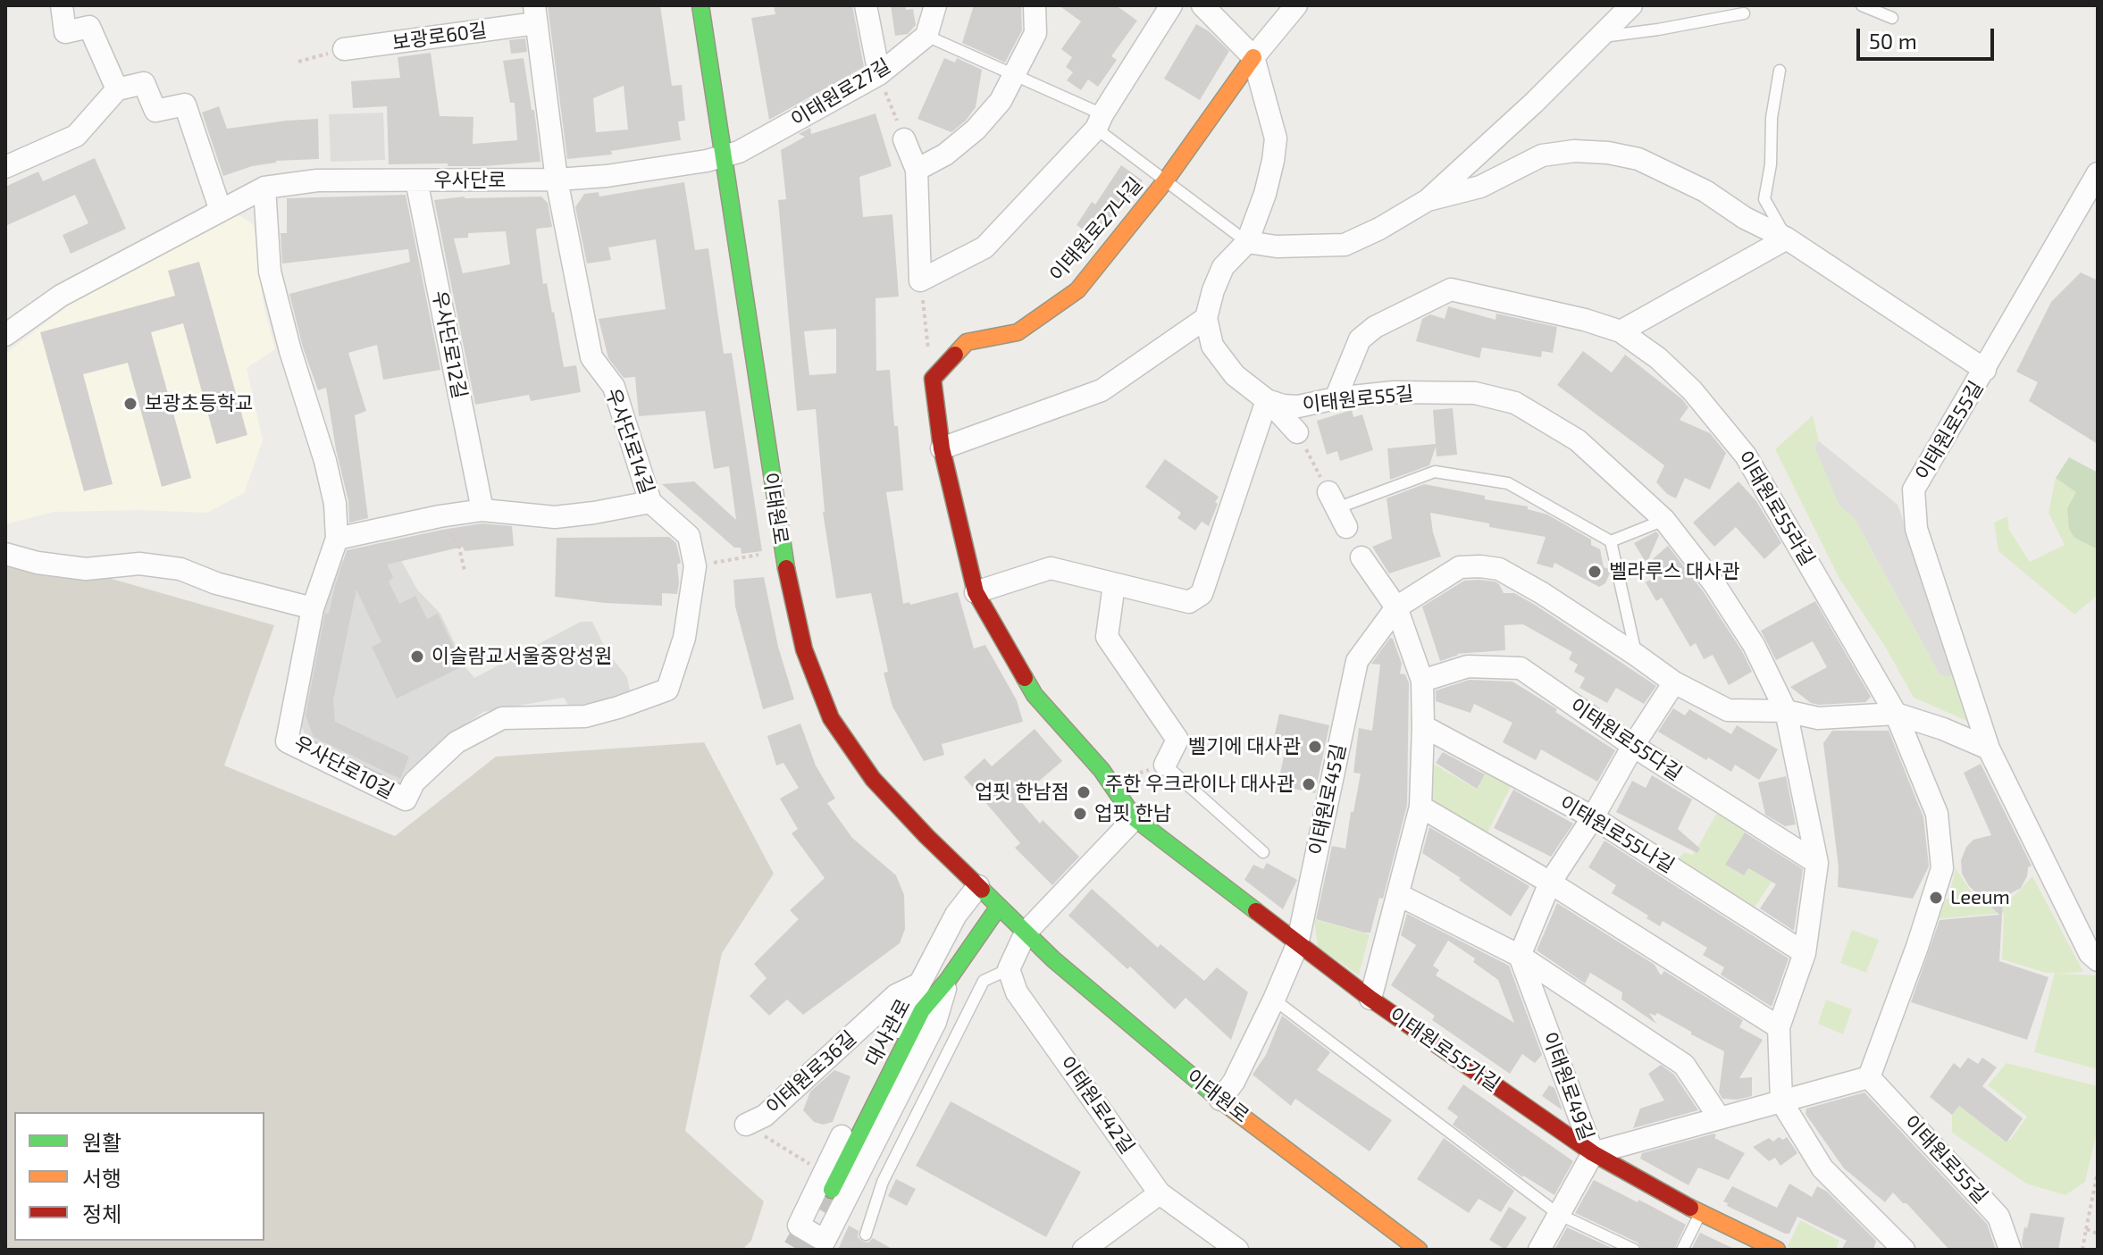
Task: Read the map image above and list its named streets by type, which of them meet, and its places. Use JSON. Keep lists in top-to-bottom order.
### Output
{
  "streets": {
    "street": [
      "보광로60길",
      "이태원로27길",
      "우사단로",
      "이태원로27나길",
      "우사단로12길",
      "이태원로55길",
      "우사단로14길",
      "이태원로",
      "이태원로55라길",
      "이태원로55다길",
      "우사단로10길",
      "이태원로45길",
      "이태원로55나길",
      "대사관로",
      "이태원로55가길",
      "이태원로36길",
      "이태원로49길",
      "이태원로42길"
    ]
  },
  "crossings": [
    ["보광로60길", "우사단로"],
    ["보광로60길", "우사단로14길"],
    ["이태원로27길", "우사단로"],
    ["이태원로27길", "이태원로"],
    ["우사단로", "우사단로12길"],
    ["우사단로", "우사단로14길"],
    ["우사단로", "이태원로"],
    ["우사단로", "우사단로10길"],
    ["이태원로55길", "이태원로55라길"],
    ["이태원로55길", "이태원로55다길"],
    ["이태원로55길", "이태원로45길"],
    ["이태원로55길", "이태원로55나길"],
    ["우사단로14길", "이태원로"],
    ["우사단로14길", "우사단로10길"],
    ["이태원로", "이태원로45길"],
    ["이태원로", "대사관로"],
    ["이태원로", "이태원로36길"],
    ["이태원로45길", "이태원로55가길"],
    ["이태원로55가길", "이태원로49길"]
  ],
  "places": [
    "보광초등학교",
    "벨라루스 대사관",
    "이슬람교서울중앙성원",
    "벨기에 대사관",
    "주한 우크라이나 대사관",
    "업핏 한남점",
    "업핏 한남",
    "Leeum"
  ],
  "legend": ["원활", "서행", "정체"],
  "scale_bar": "50 m"
}
